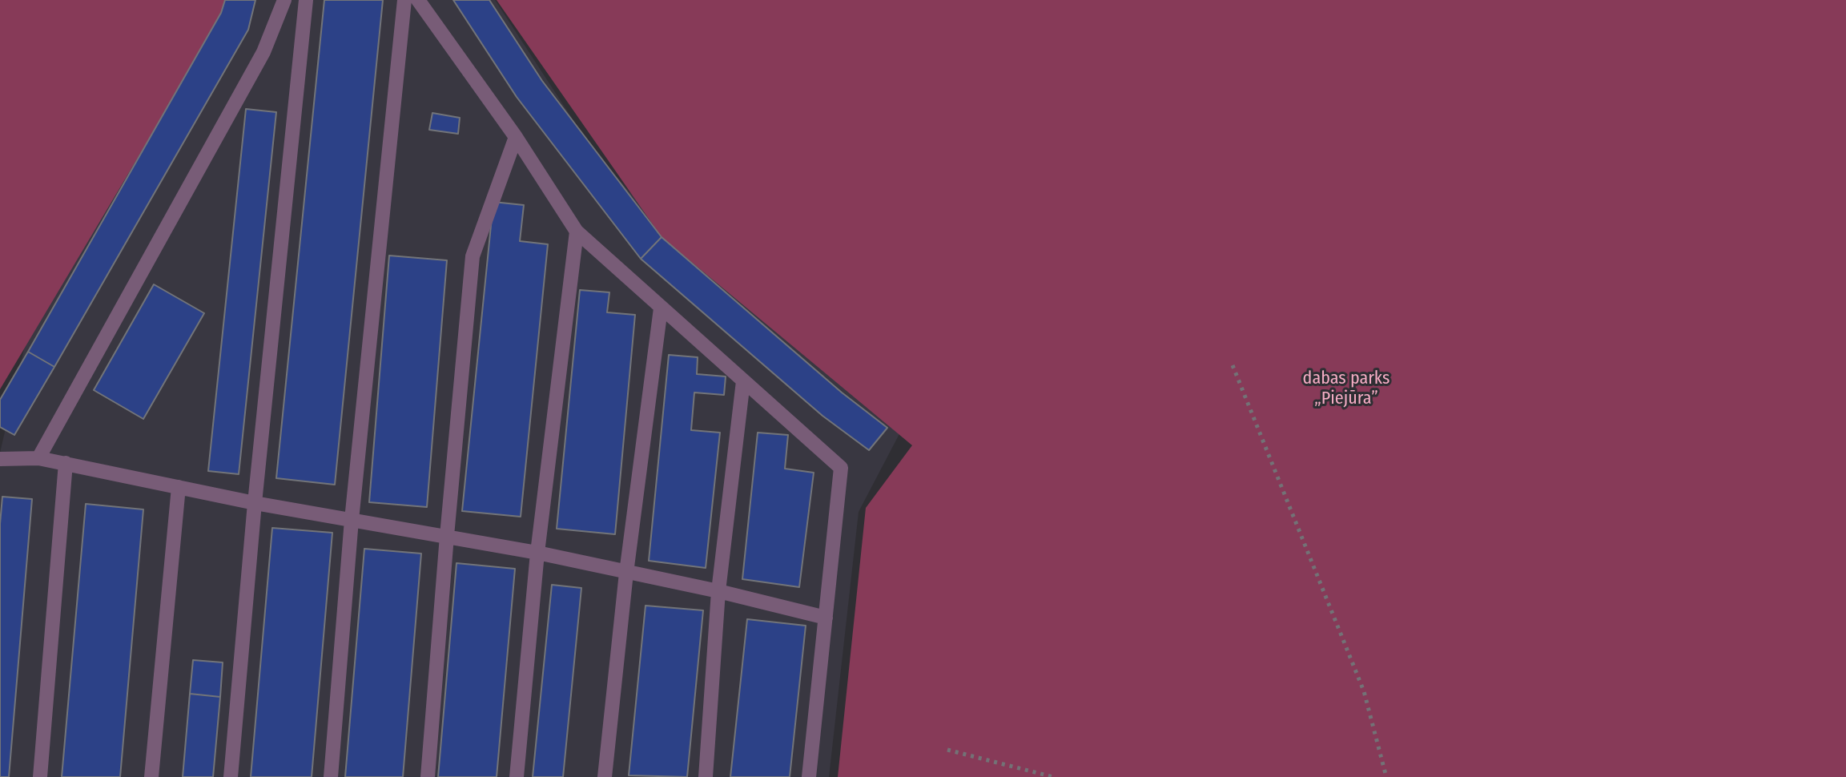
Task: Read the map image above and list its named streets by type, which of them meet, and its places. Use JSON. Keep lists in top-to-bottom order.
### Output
{
  "parks": ["dabas parks „Piejūra”"]
}
